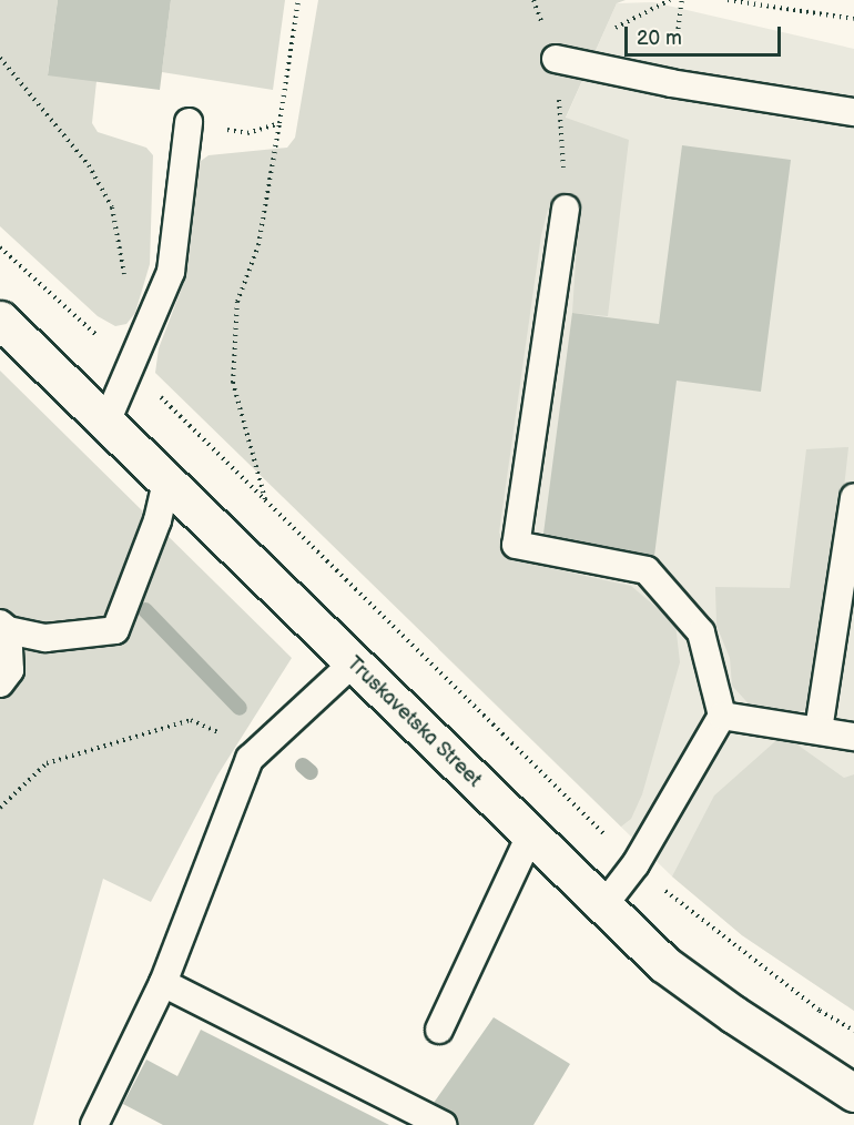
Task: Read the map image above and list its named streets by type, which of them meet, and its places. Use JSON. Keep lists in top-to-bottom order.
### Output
{
  "streets": {
    "street": ["Truskavetska Street"]
  },
  "scale_bar": "20 m"
}
